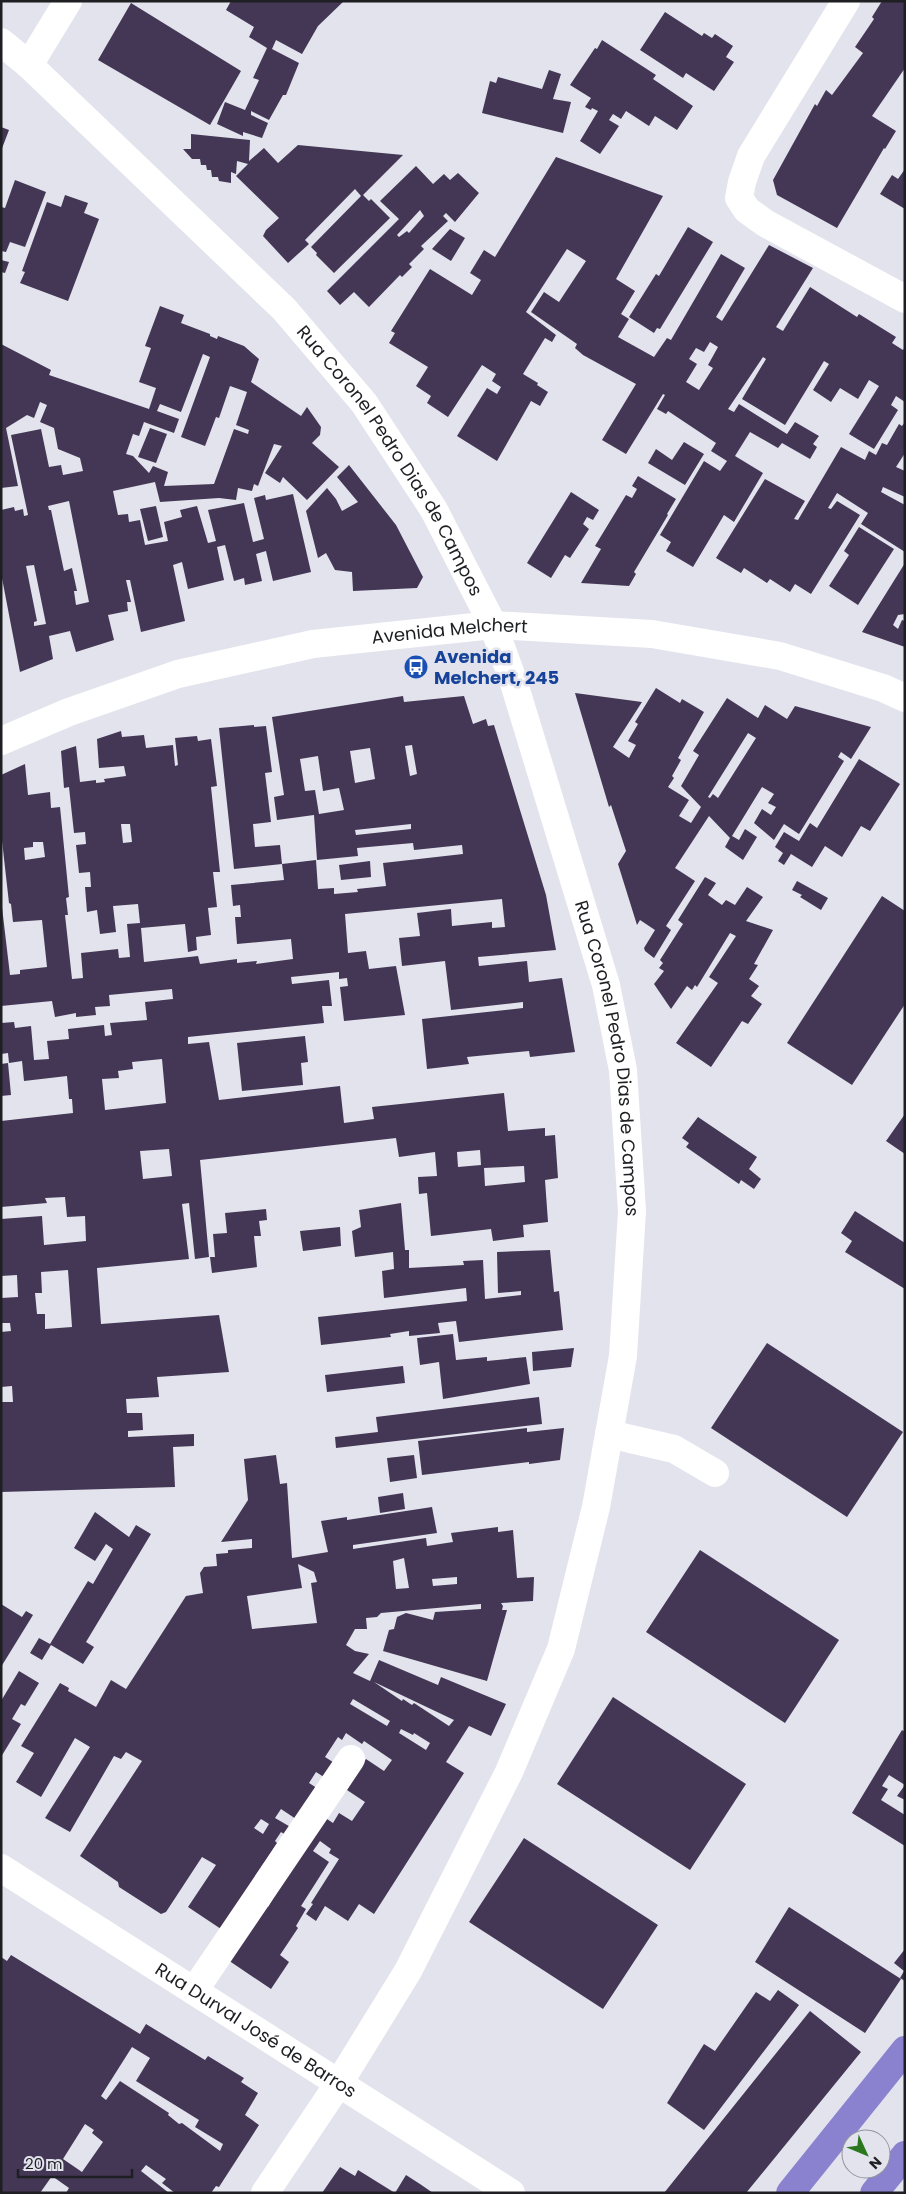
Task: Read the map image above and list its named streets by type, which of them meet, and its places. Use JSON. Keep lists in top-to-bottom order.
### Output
{
  "streets": {
    "street": ["Rua Coronel Pedro Dias de Campos", "Avenida Melchert", "Rua Durval José de Barros"]
  },
  "crossings": [
    ["Rua Coronel Pedro Dias de Campos", "Avenida Melchert"],
    ["Rua Coronel Pedro Dias de Campos", "Rua Durval José de Barros"]
  ],
  "places": {
    "bus stop": ["Avenida Melchert, 245"]
  },
  "scale_bar": "20 m",
  "north": "bottom right"
}
